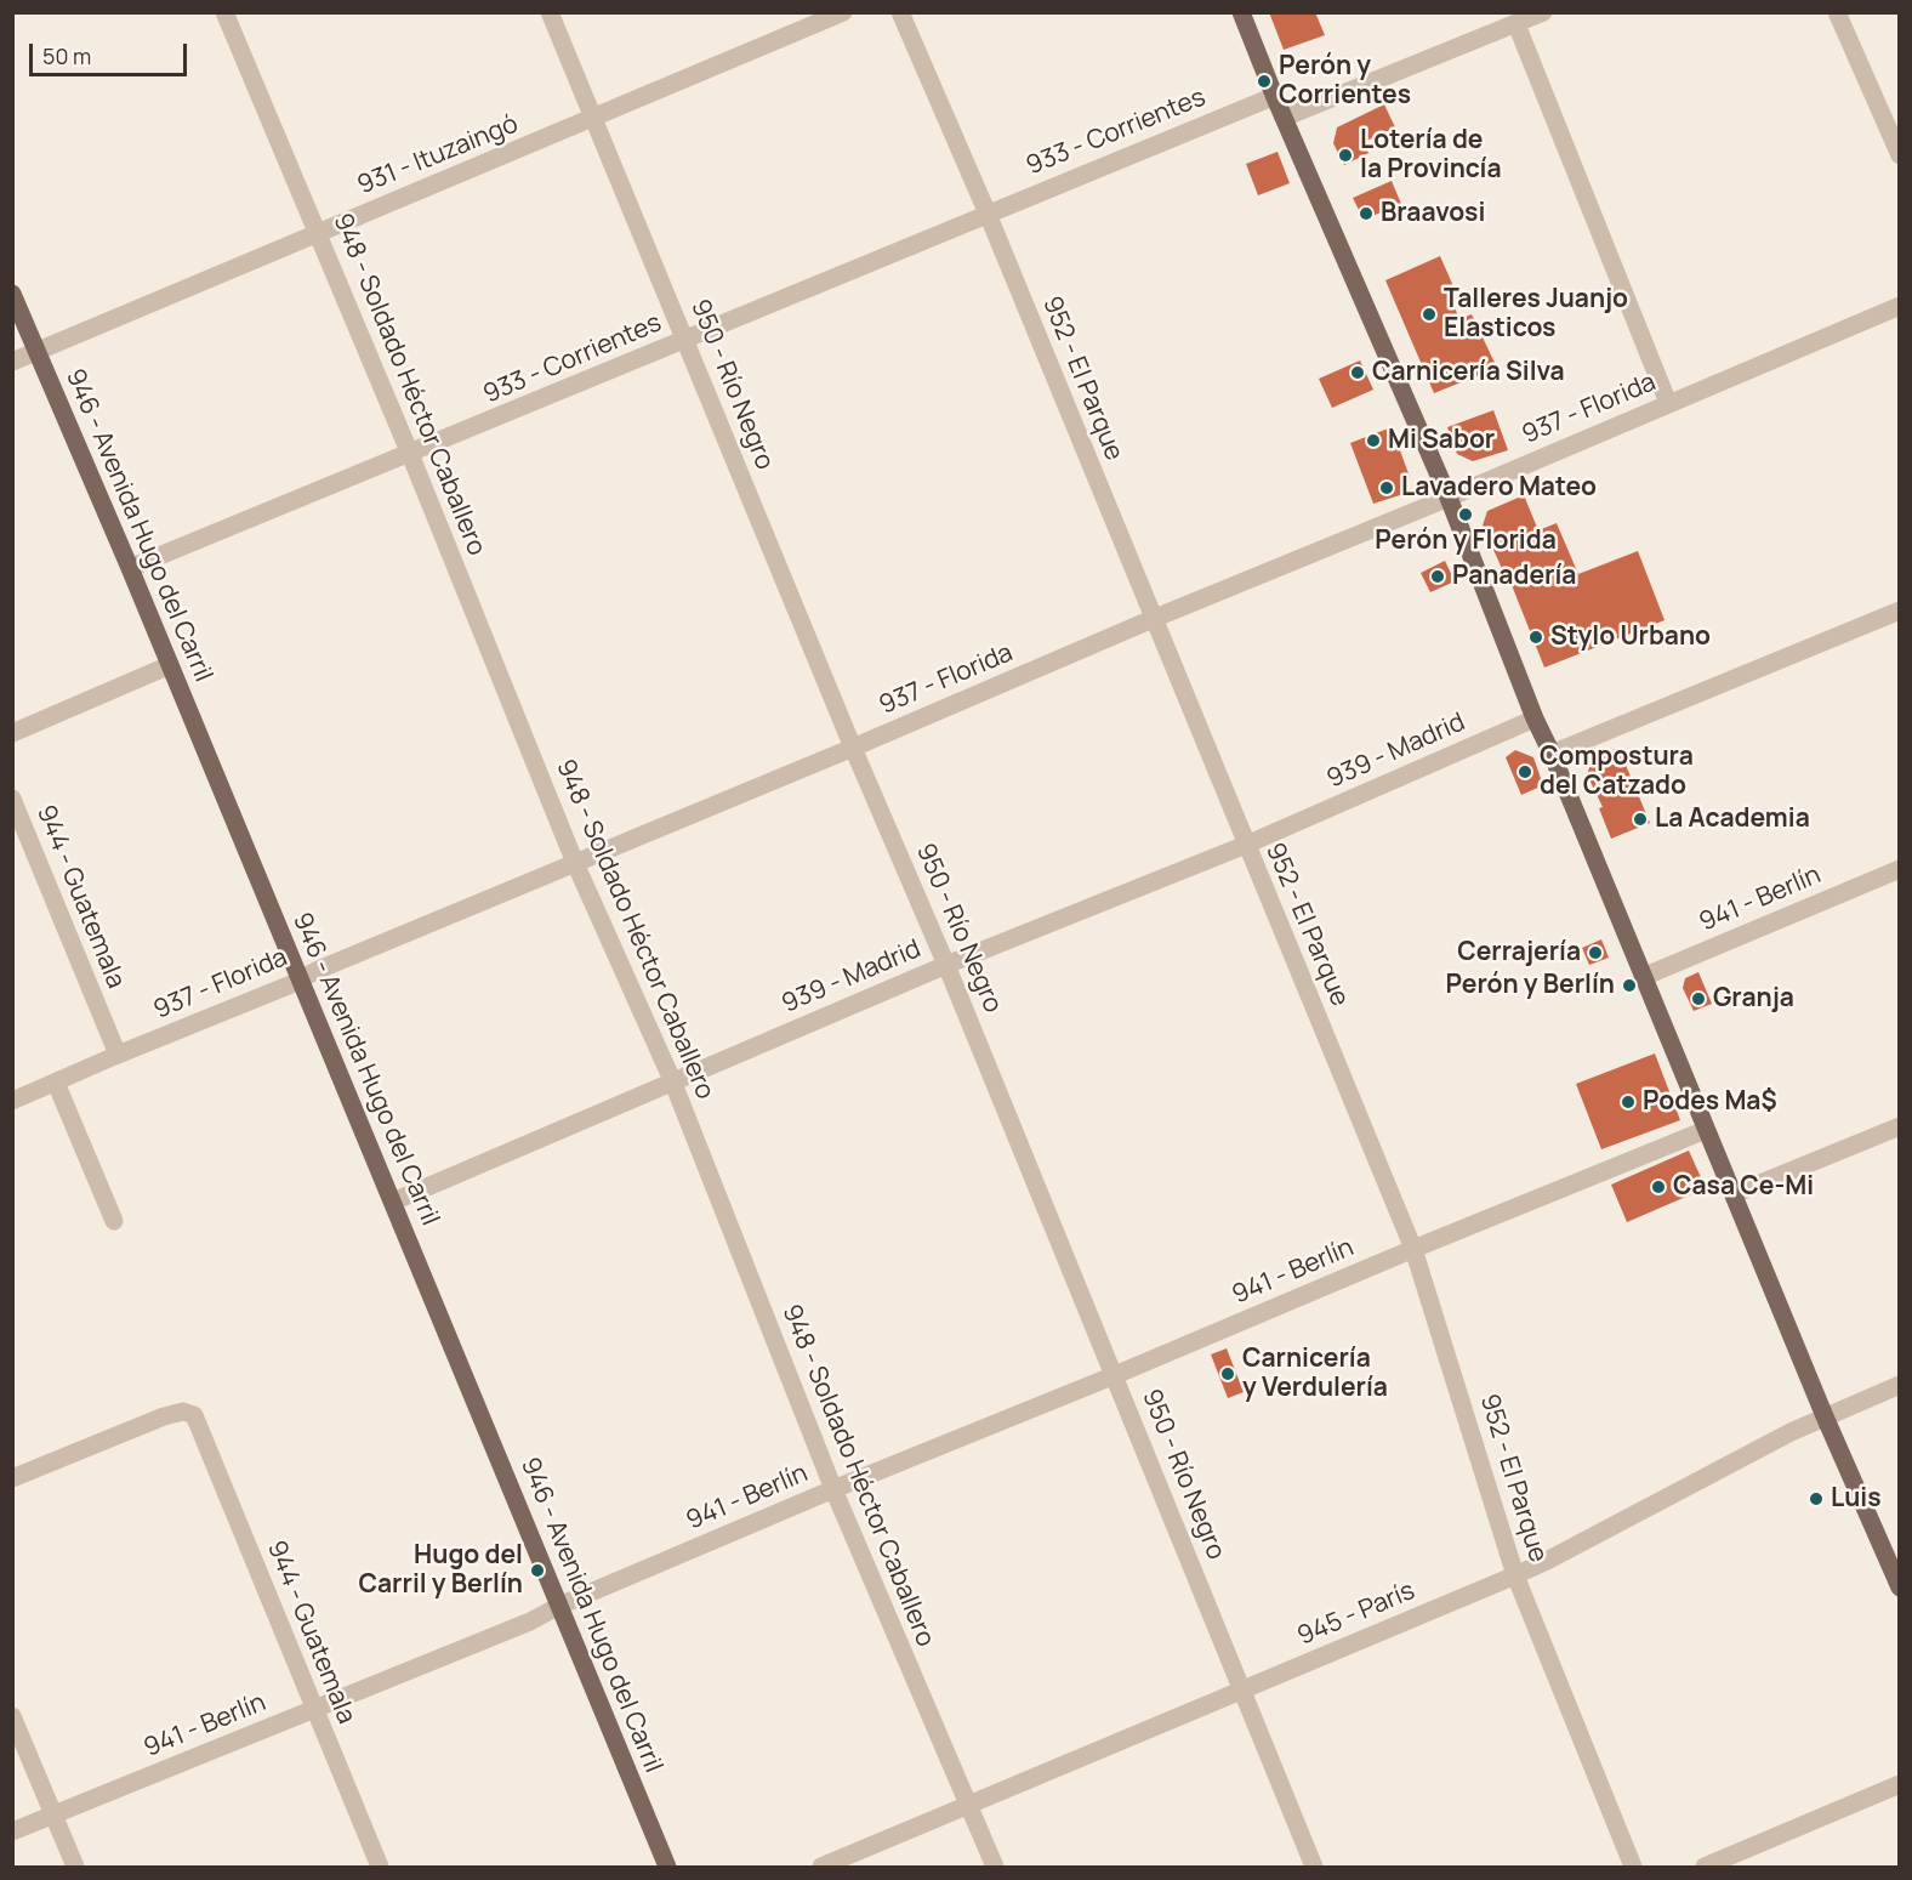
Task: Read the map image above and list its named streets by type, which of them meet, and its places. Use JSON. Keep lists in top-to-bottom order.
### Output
{
  "streets": {
    "main road": ["946 - Avenida Hugo del Carril"],
    "street": [
      "933 - Corrientes",
      "931 - Ituzaingó",
      "952 - El Parque",
      "948 - Soldado Héctor Caballero",
      "950 - Río Negro",
      "937 - Florida",
      "939 - Madrid",
      "944 - Guatemala",
      "941 - Berlín",
      "945 - París"
    ]
  },
  "crossings": [
    ["933 - Corrientes", "952 - El Parque"],
    ["933 - Corrientes", "948 - Soldado Héctor Caballero"],
    ["933 - Corrientes", "950 - Río Negro"],
    ["933 - Corrientes", "946 - Avenida Hugo del Carril"],
    ["931 - Ituzaingó", "948 - Soldado Héctor Caballero"],
    ["931 - Ituzaingó", "950 - Río Negro"],
    ["931 - Ituzaingó", "946 - Avenida Hugo del Carril"],
    ["952 - El Parque", "937 - Florida"],
    ["952 - El Parque", "939 - Madrid"],
    ["952 - El Parque", "941 - Berlín"],
    ["952 - El Parque", "945 - París"],
    ["948 - Soldado Héctor Caballero", "937 - Florida"],
    ["948 - Soldado Héctor Caballero", "939 - Madrid"],
    ["948 - Soldado Héctor Caballero", "941 - Berlín"],
    ["948 - Soldado Héctor Caballero", "945 - París"],
    ["950 - Río Negro", "937 - Florida"],
    ["950 - Río Negro", "939 - Madrid"],
    ["950 - Río Negro", "941 - Berlín"],
    ["950 - Río Negro", "945 - París"],
    ["937 - Florida", "946 - Avenida Hugo del Carril"],
    ["937 - Florida", "944 - Guatemala"],
    ["946 - Avenida Hugo del Carril", "939 - Madrid"],
    ["946 - Avenida Hugo del Carril", "941 - Berlín"],
    ["944 - Guatemala", "941 - Berlín"]
  ],
  "places": [
    "Perón y Corrientes",
    "Lotería de la Provincía",
    "Braavosi",
    "Talleres Juanjo Elasticos",
    "Carnicería Silva",
    "Mi Sabor",
    "Lavadero Mateo",
    "Perón y Florida",
    "Panadería",
    "Stylo Urbano",
    "Compostura del Catzado",
    "La Academia",
    "Cerrajería",
    "Perón y Berlín",
    "Granja",
    "Podes Ma$",
    "Casa Ce-Mi",
    "Carnicería y Verdulería",
    "Luis",
    "Hugo del Carril y Berlín"
  ],
  "scale_bar": "50 m"
}
